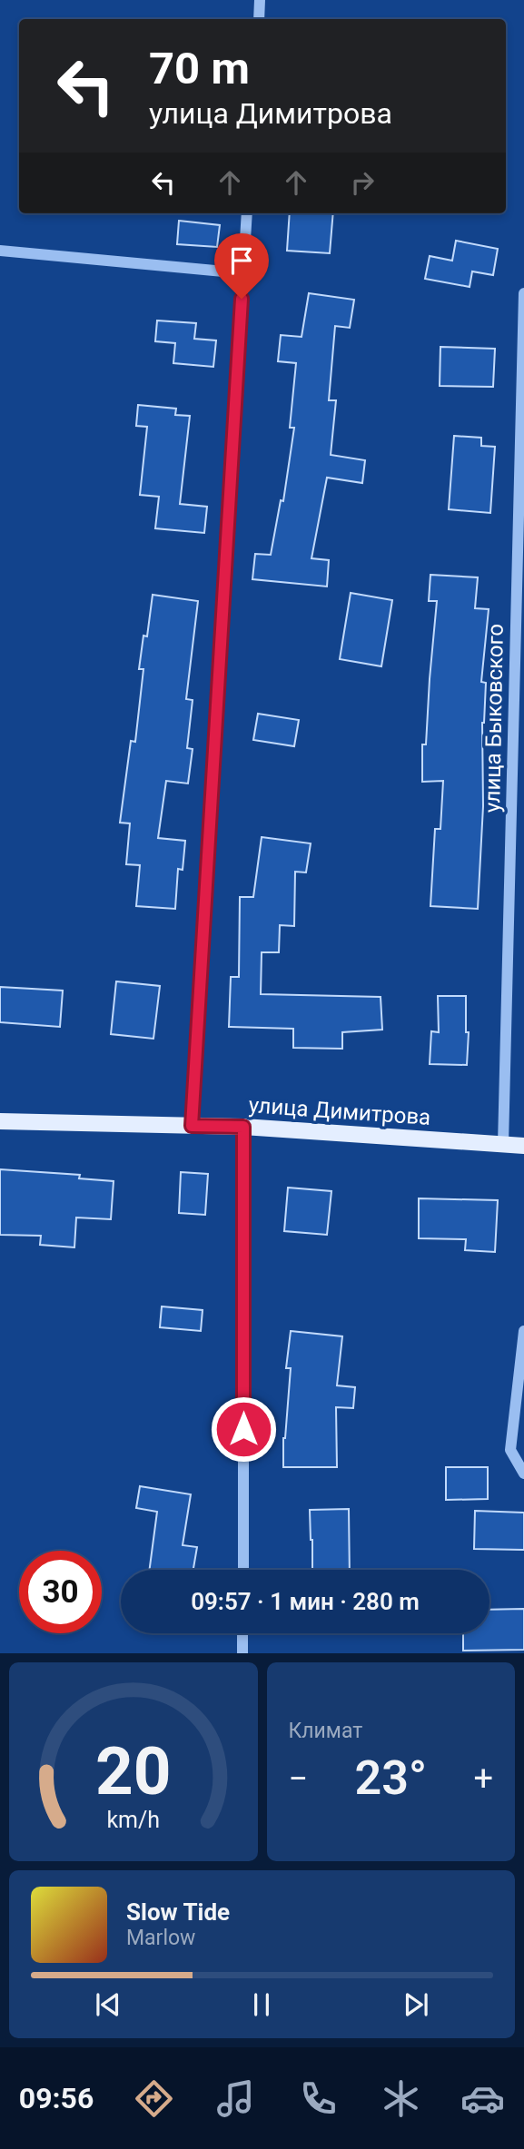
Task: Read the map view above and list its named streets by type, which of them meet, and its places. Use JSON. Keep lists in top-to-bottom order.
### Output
{
  "streets": {
    "main road": ["улица Димитрова"],
    "street": ["улица Быковского"]
  },
  "crossings": [
    ["улица Быковского", "улица Димитрова"]
  ],
  "page": {
    "turn": ["70 m", "улица Димитрова"],
    "limit": "30",
    "trip": "09:57 · 1 мин · 280 m",
    "tile": "Климат",
    "heat": ["−", "23°", "+"],
    "song": ["Slow Tide", "Marlow"],
    "tabs": "09:56",
    "gauge": ["20", "km/h"]
  }
}
